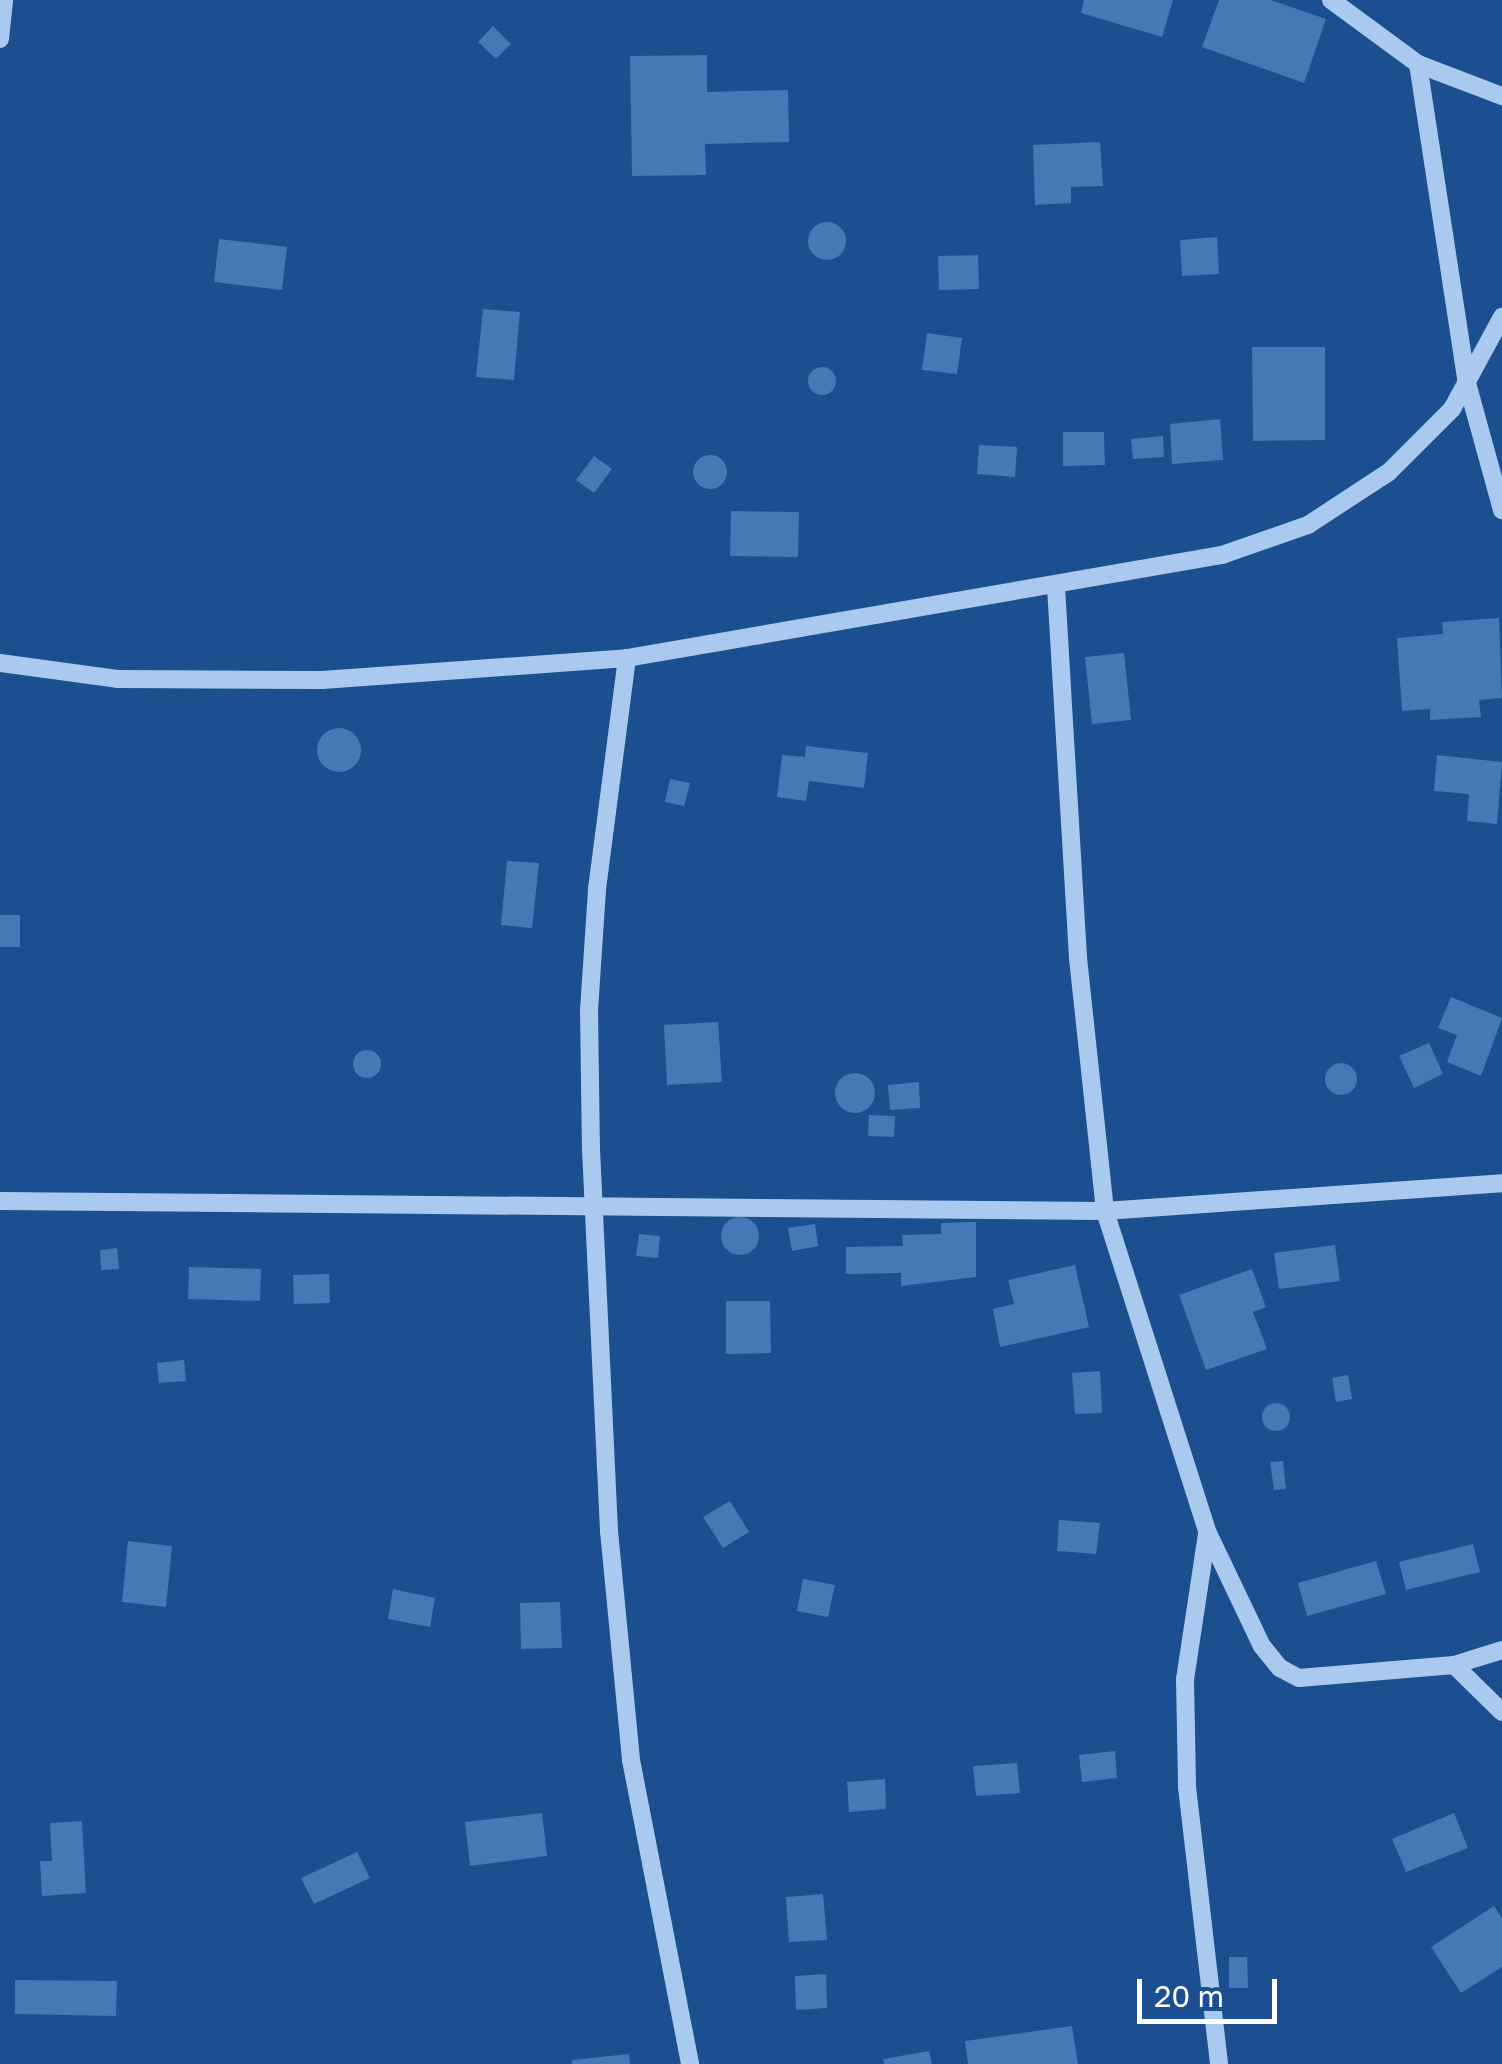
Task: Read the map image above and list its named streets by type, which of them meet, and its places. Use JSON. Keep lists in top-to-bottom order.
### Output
{
  "scale_bar": "20 m"
}
